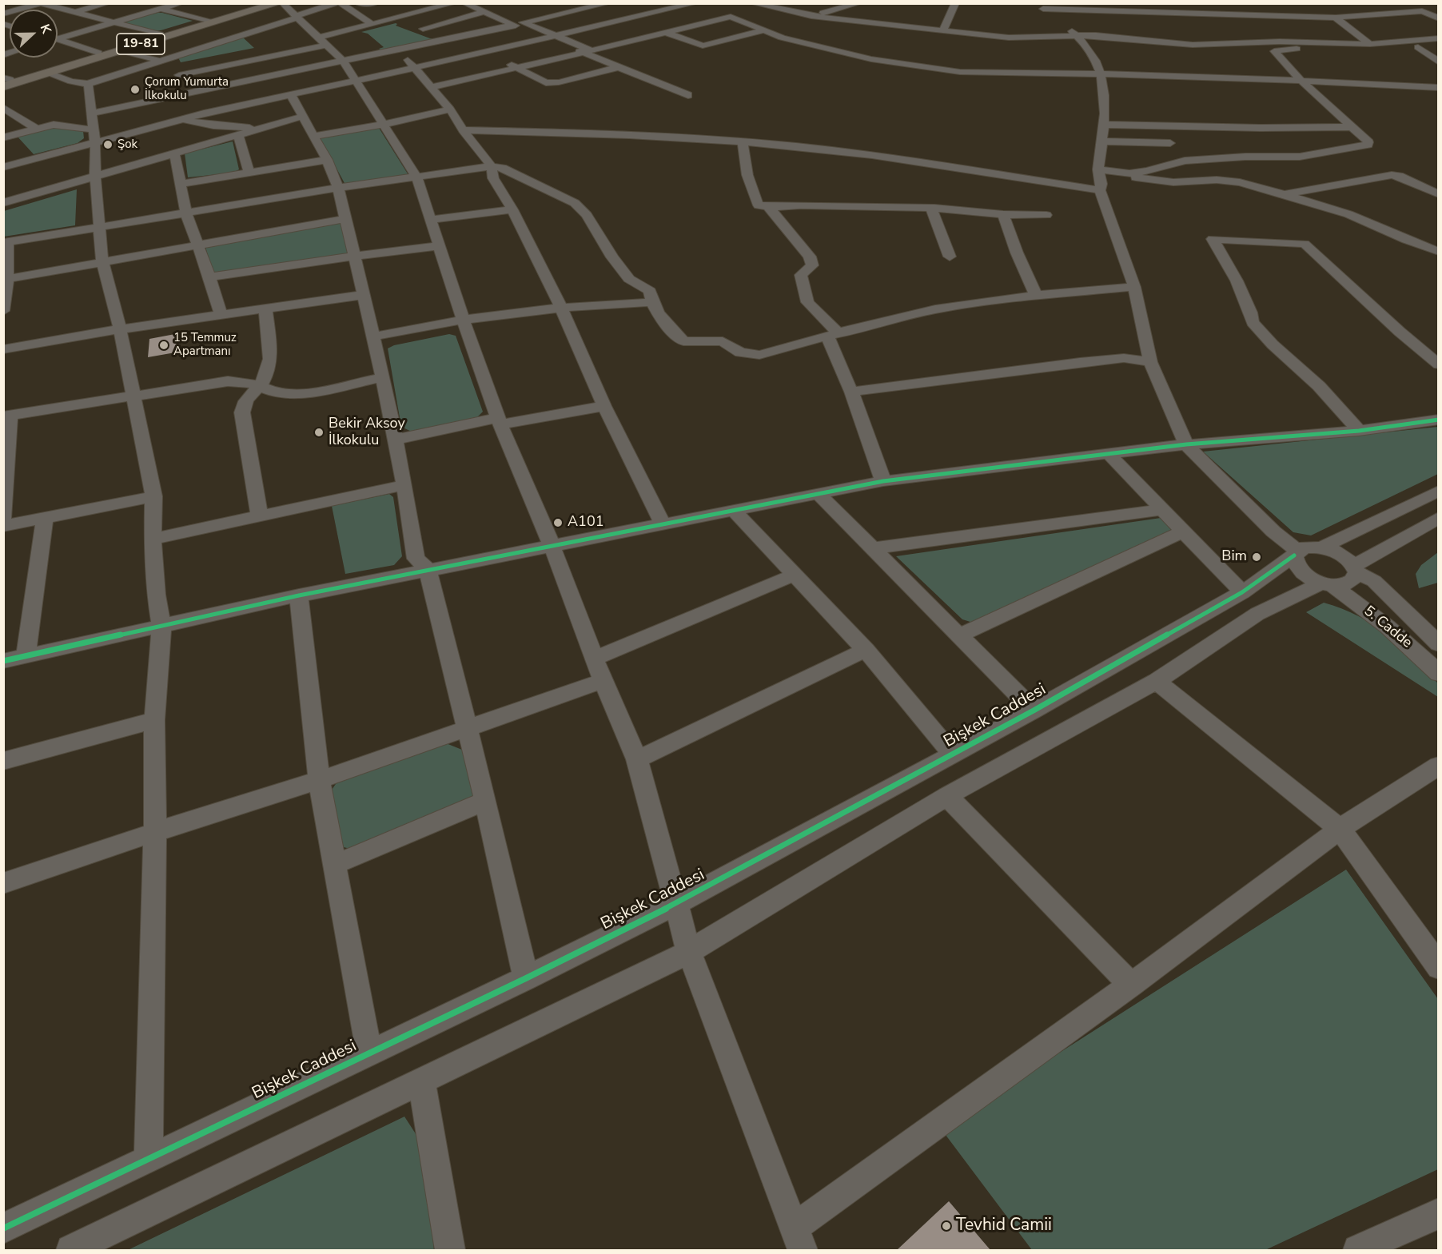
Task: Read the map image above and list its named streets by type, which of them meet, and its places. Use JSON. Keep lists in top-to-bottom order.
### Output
{
  "streets": {
    "highway": ["19-81"],
    "street": ["5. Cadde", "Bişkek Caddesi"]
  },
  "crossings": [
    ["5. Cadde", "Bişkek Caddesi"]
  ],
  "places": [
    "Çorum Yumurta İlkokulu",
    "Şok",
    "15 Temmuz Apartmanı",
    "Bekir Aksoy İlkokulu",
    "A101",
    "Bim",
    "Tevhid Camii"
  ],
  "north": "right"
}
